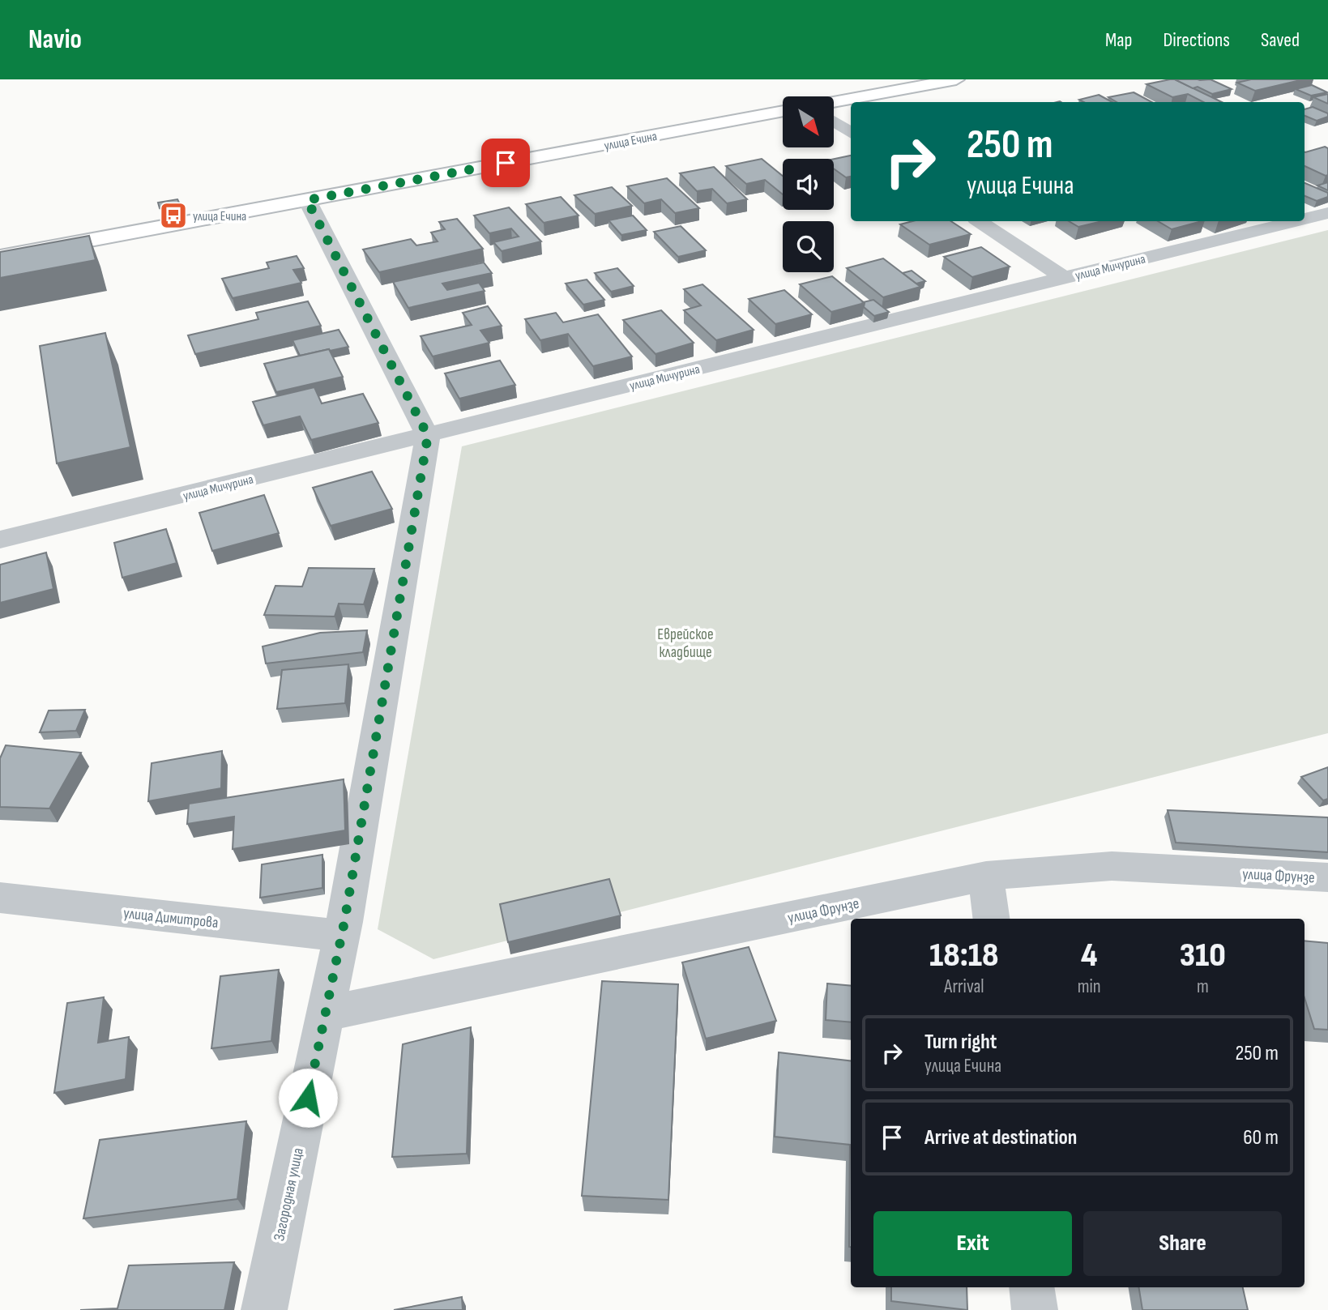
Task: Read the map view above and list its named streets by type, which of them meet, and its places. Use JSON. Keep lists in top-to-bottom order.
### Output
{
  "streets": {
    "main road": ["улица Ечина"],
    "street": [
      "улица Мичурина",
      "улица Фрунзе",
      "улица Димитрова",
      "Загородная улица"
    ]
  },
  "crossings": [
    ["улица Мичурина", "Загородная улица"],
    ["улица Фрунзе", "Загородная улица"],
    ["улица Димитрова", "Загородная улица"]
  ],
  "parks": ["Еврейское кладбище"],
  "places": {
    "bus stop": ["улица Ечина"]
  },
  "north": "bottom right",
  "page": {
    "header": "Navio",
    "nav": ["Map", "Directions", "Saved"],
    "turn": ["250 m", "улица Ечина"],
    "eta": [
      "18:18",
      "Arrival",
      "4",
      "min",
      "310",
      "m"
    ],
    "list": [
      {
        "name": "Turn right",
        "note": "улица Ечина",
        "value": "250 m"
      },
      {
        "name": "Arrive at destination",
        "value": "60 m"
      }
    ],
    "buttons": ["Exit", "Share"]
  }
}
